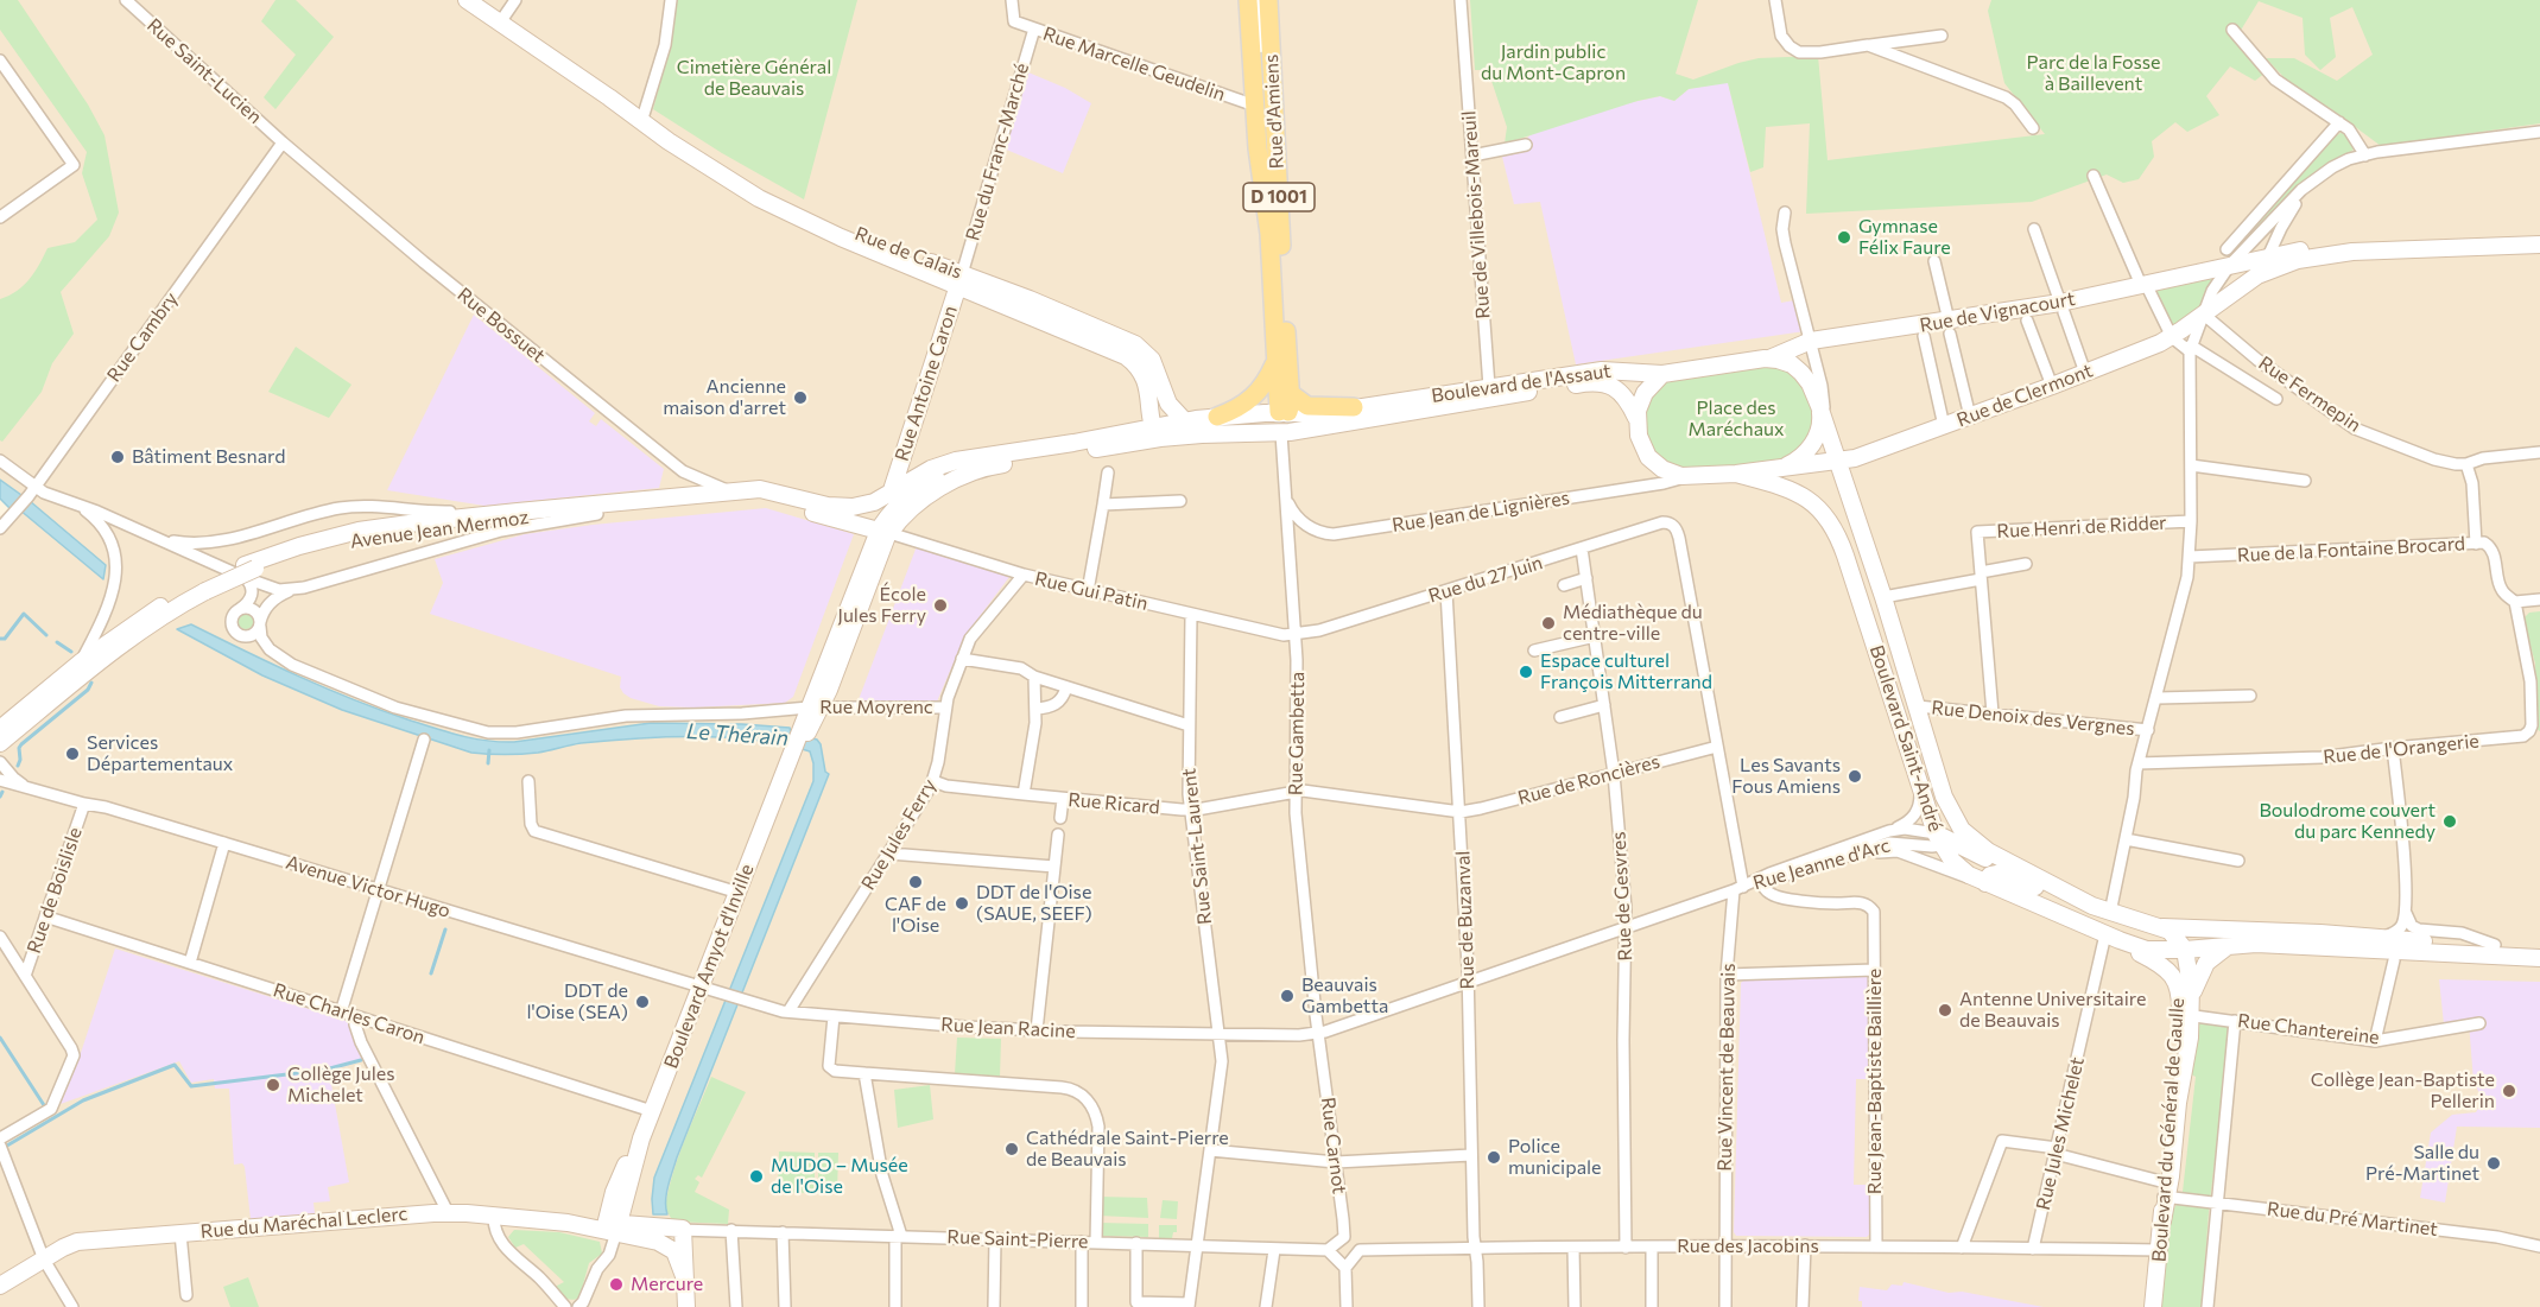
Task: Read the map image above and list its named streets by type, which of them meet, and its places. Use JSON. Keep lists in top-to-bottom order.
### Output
{
  "streets": {
    "main road": [
      "Rue d'Amiens",
      "D 1001",
      "Rue de Calais",
      "Rue de Vignacourt",
      "Rue Antoine Caron",
      "Boulevard de l'Assaut",
      "Rue de Clermont",
      "Avenue Jean Mermoz",
      "Boulevard Saint-André",
      "Boulevard Amyot d'Inville",
      "Boulevard du Général de Gaulle",
      "Rue du Maréchal Leclerc",
      "Rue Saint-Pierre"
    ],
    "street": [
      "Rue Marcelle Geudelin",
      "Rue Saint-Lucien",
      "Rue du Franc-Marché",
      "Rue de Villebois-Mareuil",
      "Rue Bossuet",
      "Rue Cambry",
      "Rue Fermepin",
      "Rue Jean de Lignières",
      "Rue Henri de Ridder",
      "Rue de la Fontaine Brocard",
      "Rue du 27 Juin",
      "Rue Gui Patin",
      "Rue Moyrenc",
      "Rue Denoix des Vergnes",
      "Rue Gambetta",
      "Rue de l'Orangerie",
      "Rue de Roncières",
      "Rue Ricard",
      "Rue Jules Ferry",
      "Rue Saint-Laurent",
      "Rue Jeanne d'Arc",
      "Avenue Victor Hugo",
      "Rue de Boislisle",
      "Rue de Gesvres",
      "Rue de Buzanval",
      "Rue Charles Caron",
      "Rue Jean Racine",
      "Rue Chantereine",
      "Rue Vincent de Beauvais",
      "Rue Jean-Baptiste Baillière",
      "Rue Jules Michelet",
      "Rue Carnot",
      "Rue du Pré Martinet",
      "Rue des Jacobins"
    ]
  },
  "crossings": [
    ["Rue Marcelle Geudelin", "Rue d'Amiens"],
    ["Rue Marcelle Geudelin", "Rue du Franc-Marché"],
    ["Rue Saint-Lucien", "Rue Bossuet"],
    ["Rue Saint-Lucien", "Rue Cambry"],
    ["Rue d'Amiens", "D 1001"],
    ["Rue d'Amiens", "Boulevard de l'Assaut"],
    ["Rue d'Amiens", "Rue Gambetta"],
    ["Rue du Franc-Marché", "Rue de Calais"],
    ["Rue du Franc-Marché", "Rue Antoine Caron"],
    ["D 1001", "Boulevard de l'Assaut"],
    ["D 1001", "Rue Gambetta"],
    ["Rue de Villebois-Mareuil", "Boulevard de l'Assaut"],
    ["Rue de Calais", "Rue Antoine Caron"],
    ["Rue de Vignacourt", "Boulevard de l'Assaut"],
    ["Rue de Vignacourt", "Rue de Clermont"],
    ["Rue de Vignacourt", "Rue Jean de Lignières"],
    ["Rue de Vignacourt", "Boulevard Saint-André"],
    ["Rue Bossuet", "Rue Cambry"],
    ["Rue Bossuet", "Avenue Jean Mermoz"],
    ["Rue Antoine Caron", "Avenue Jean Mermoz"],
    ["Rue Antoine Caron", "Rue Gui Patin"],
    ["Rue Antoine Caron", "Boulevard Amyot d'Inville"],
    ["Boulevard de l'Assaut", "Rue de Clermont"],
    ["Boulevard de l'Assaut", "Rue Jean de Lignières"],
    ["Boulevard de l'Assaut", "Rue Gambetta"],
    ["Boulevard de l'Assaut", "Boulevard Saint-André"],
    ["Rue Fermepin", "Rue de Clermont"],
    ["Rue de Clermont", "Rue Jean de Lignières"],
    ["Rue de Clermont", "Boulevard Saint-André"],
    ["Rue Jean de Lignières", "Rue Gambetta"],
    ["Rue Jean de Lignières", "Boulevard Saint-André"],
    ["Avenue Jean Mermoz", "Rue Gui Patin"],
    ["Avenue Jean Mermoz", "Boulevard Amyot d'Inville"],
    ["Rue de la Fontaine Brocard", "Rue de l'Orangerie"],
    ["Rue du 27 Juin", "Rue Gui Patin"],
    ["Rue du 27 Juin", "Rue Gambetta"],
    ["Rue du 27 Juin", "Rue de Gesvres"],
    ["Rue du 27 Juin", "Rue de Buzanval"],
    ["Rue du 27 Juin", "Rue Vincent de Beauvais"],
    ["Rue Gui Patin", "Rue Gambetta"],
    ["Rue Gui Patin", "Rue Jules Ferry"],
    ["Rue Gui Patin", "Rue Saint-Laurent"],
    ["Rue Gui Patin", "Boulevard Amyot d'Inville"],
    ["Rue Moyrenc", "Rue Jules Ferry"],
    ["Rue Moyrenc", "Boulevard Amyot d'Inville"],
    ["Rue Denoix des Vergnes", "Boulevard Saint-André"],
    ["Rue Gambetta", "Rue de Roncières"],
    ["Rue Gambetta", "Rue Ricard"],
    ["Rue Gambetta", "Rue Jeanne d'Arc"],
    ["Rue Gambetta", "Rue Jean Racine"],
    ["Rue Gambetta", "Rue Carnot"],
    ["Boulevard Saint-André", "Rue Jeanne d'Arc"],
    ["Boulevard Saint-André", "Boulevard du Général de Gaulle"],
    ["Boulevard Saint-André", "Rue Jules Michelet"],
    ["Rue de Roncières", "Rue Ricard"],
    ["Rue de Roncières", "Rue de Gesvres"],
    ["Rue de Roncières", "Rue de Buzanval"],
    ["Rue de Roncières", "Rue Vincent de Beauvais"],
    ["Rue Ricard", "Rue Jules Ferry"],
    ["Rue Ricard", "Rue Saint-Laurent"],
    ["Rue Jules Ferry", "Rue Jean Racine"],
    ["Rue Saint-Laurent", "Rue Jean Racine"],
    ["Rue Saint-Laurent", "Rue Saint-Pierre"],
    ["Rue Jeanne d'Arc", "Rue de Gesvres"],
    ["Rue Jeanne d'Arc", "Rue de Buzanval"],
    ["Rue Jeanne d'Arc", "Rue Jean Racine"],
    ["Rue Jeanne d'Arc", "Rue Vincent de Beauvais"],
    ["Rue Jeanne d'Arc", "Rue Jean-Baptiste Baillière"],
    ["Rue Jeanne d'Arc", "Rue Carnot"],
    ["Avenue Victor Hugo", "Rue de Boislisle"],
    ["Avenue Victor Hugo", "Boulevard Amyot d'Inville"],
    ["Avenue Victor Hugo", "Rue Jean Racine"],
    ["Rue de Boislisle", "Rue Charles Caron"],
    ["Rue de Gesvres", "Rue des Jacobins"],
    ["Rue de Buzanval", "Rue des Jacobins"],
    ["Boulevard Amyot d'Inville", "Rue Charles Caron"],
    ["Boulevard Amyot d'Inville", "Rue Jean Racine"],
    ["Boulevard Amyot d'Inville", "Rue du Maréchal Leclerc"],
    ["Boulevard Amyot d'Inville", "Rue Saint-Pierre"],
    ["Rue Jean Racine", "Rue Carnot"],
    ["Rue Chantereine", "Boulevard du Général de Gaulle"],
    ["Rue Vincent de Beauvais", "Rue des Jacobins"],
    ["Rue Jean-Baptiste Baillière", "Rue des Jacobins"],
    ["Boulevard du Général de Gaulle", "Rue Jules Michelet"],
    ["Boulevard du Général de Gaulle", "Rue du Pré Martinet"],
    ["Boulevard du Général de Gaulle", "Rue des Jacobins"],
    ["Rue Jules Michelet", "Rue du Pré Martinet"],
    ["Rue Jules Michelet", "Rue des Jacobins"],
    ["Rue du Pré Martinet", "Rue des Jacobins"],
    ["Rue du Maréchal Leclerc", "Rue Saint-Pierre"]
  ],
  "water": ["Le Thérain"],
  "parks": [
    "Jardin public du Mont-Capron",
    "Parc de la Fosse à Baillevent",
    "Cimetière Général de Beauvais",
    "Place des Maréchaux"
  ],
  "places": [
    "Gymnase Félix Faure",
    "Ancienne maison d'arret",
    "Bâtiment Besnard",
    "École Jules Ferry",
    "Médiathèque du centre-ville",
    "Espace culturel François Mitterrand",
    "Services Départementaux",
    "Les Savants Fous Amiens",
    "Boulodrome couvert du parc Kennedy",
    "CAF de l'Oise",
    "DDT de l'Oise (SAUE, SEEF)",
    "Beauvais Gambetta",
    "DDT de l'Oise (SEA)",
    "Antenne Universitaire de Beauvais",
    "Collège Jules Michelet",
    "Collège Jean-Baptiste Pellerin",
    "Cathédrale Saint-Pierre de Beauvais",
    "Police municipale",
    "Salle du Pré-Martinet",
    "MUDO – Musée de l'Oise",
    "Mercure"
  ]
}
